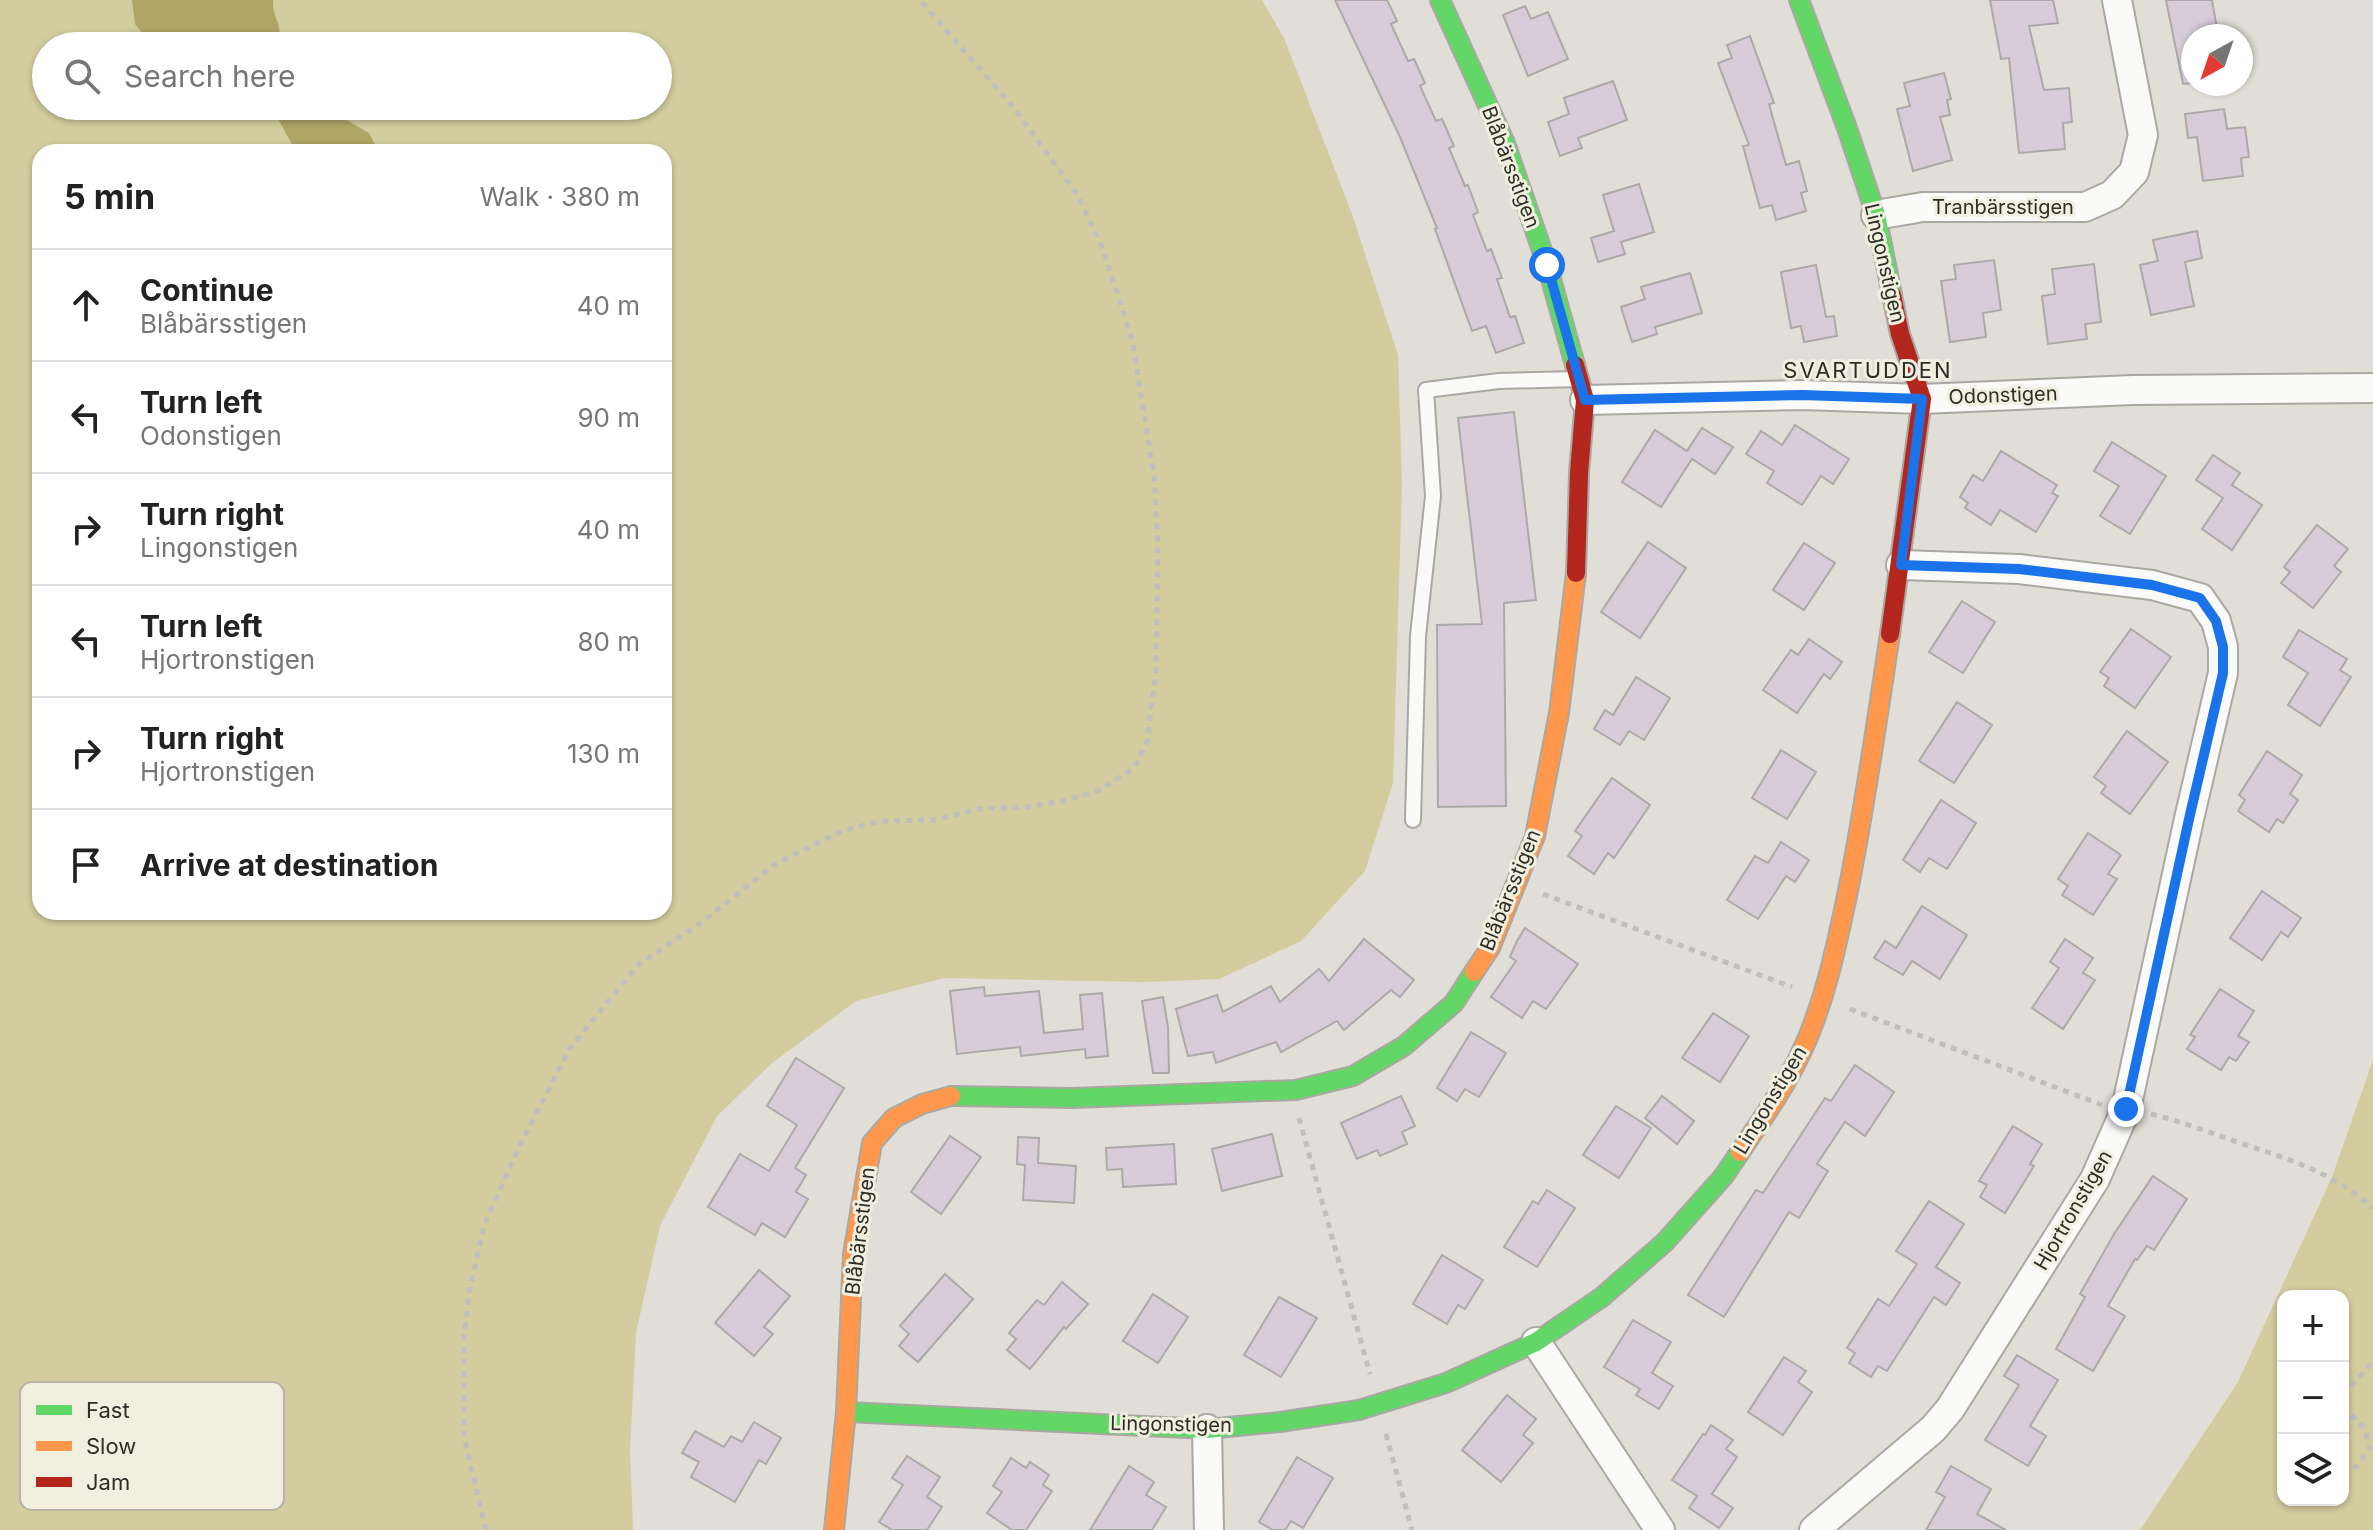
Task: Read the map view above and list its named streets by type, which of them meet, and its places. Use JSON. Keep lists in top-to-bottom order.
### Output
{
  "streets": {
    "street": [
      "Blåbärsstigen",
      "Tranbärsstigen",
      "Lingonstigen",
      "Odonstigen",
      "Hjortronstigen"
    ]
  },
  "crossings": [
    ["Blåbärsstigen", "Lingonstigen"],
    ["Blåbärsstigen", "Odonstigen"],
    ["Tranbärsstigen", "Lingonstigen"],
    ["Lingonstigen", "Odonstigen"],
    ["Lingonstigen", "Hjortronstigen"]
  ],
  "districts": ["SVARTUDDEN"],
  "legend": ["Fast", "Slow", "Jam"],
  "north": "bottom left",
  "page": {
    "search": "Search here",
    "heading": ["5 min", "Walk · 380 m"],
    "list": [
      ["Continue", "Blåbärsstigen", "40 m"],
      ["Turn left", "Odonstigen", "90 m"],
      ["Turn right", "Lingonstigen", "40 m"],
      ["Turn left", "Hjortronstigen", "80 m"],
      ["Turn right", "Hjortronstigen", "130 m"],
      "Arrive at destination"
    ],
    "map_buttons": ["+", "−"]
  }
}
